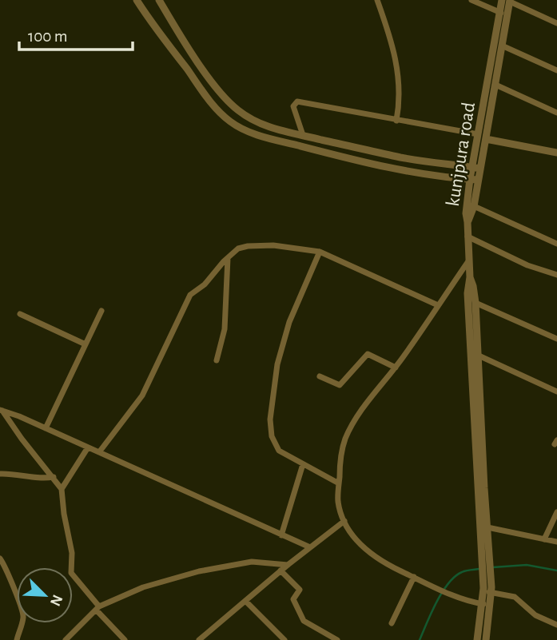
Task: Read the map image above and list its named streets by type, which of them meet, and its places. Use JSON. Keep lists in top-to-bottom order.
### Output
{
  "streets": {
    "street": ["kunjpura road"]
  },
  "scale_bar": "100 m",
  "north": "bottom right"
}
